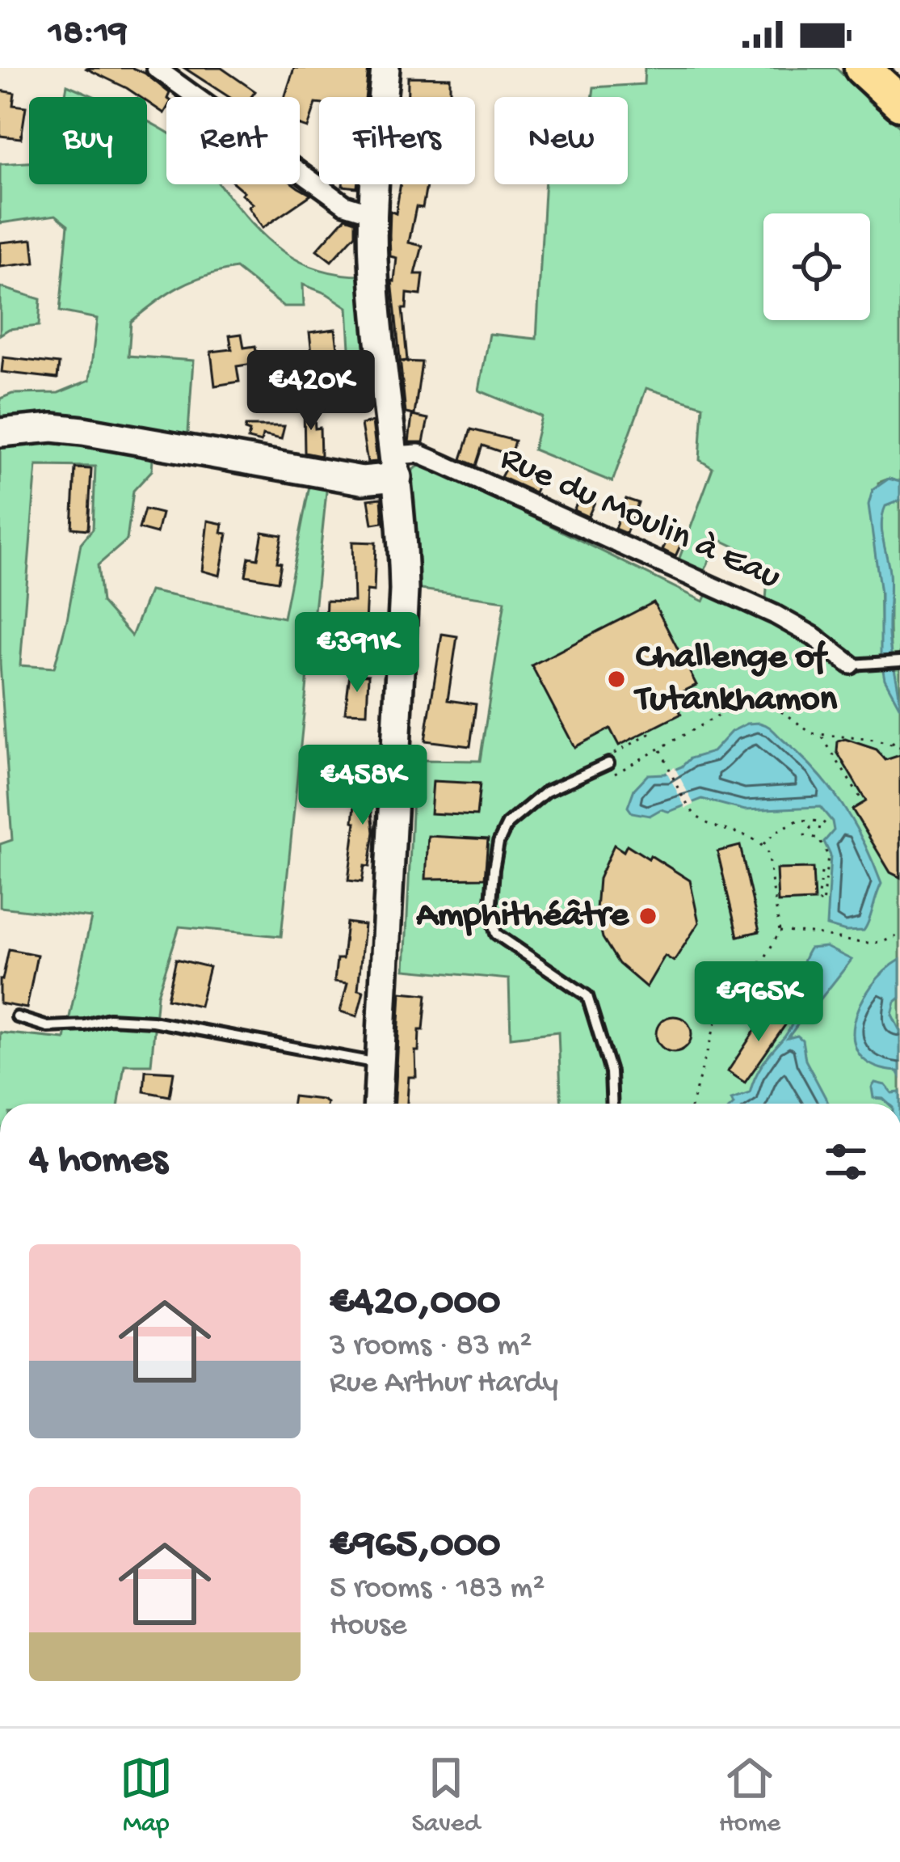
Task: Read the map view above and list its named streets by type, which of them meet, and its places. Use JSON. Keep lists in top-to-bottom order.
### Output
{
  "streets": {
    "street": ["Rue du Moulin à Eau"]
  },
  "places": ["Challenge of Tutankhamon", "Amphithéâtre"],
  "page": {
    "status": "18:19",
    "chip": [
      "Buy",
      "Rent",
      "Filters",
      "New"
    ],
    "price": [
      "€420K",
      "€391K",
      "€458K",
      "€965K"
    ],
    "heading": "4 homes",
    "list": [
      {
        "name": "€420,000",
        "note": "3 rooms · 83 m² · Rue Arthur Hardy"
      },
      {
        "name": "€965,000",
        "note": "5 rooms · 183 m² · House"
      }
    ],
    "tabs": ["Map", "Saved", "Home"]
  }
}
